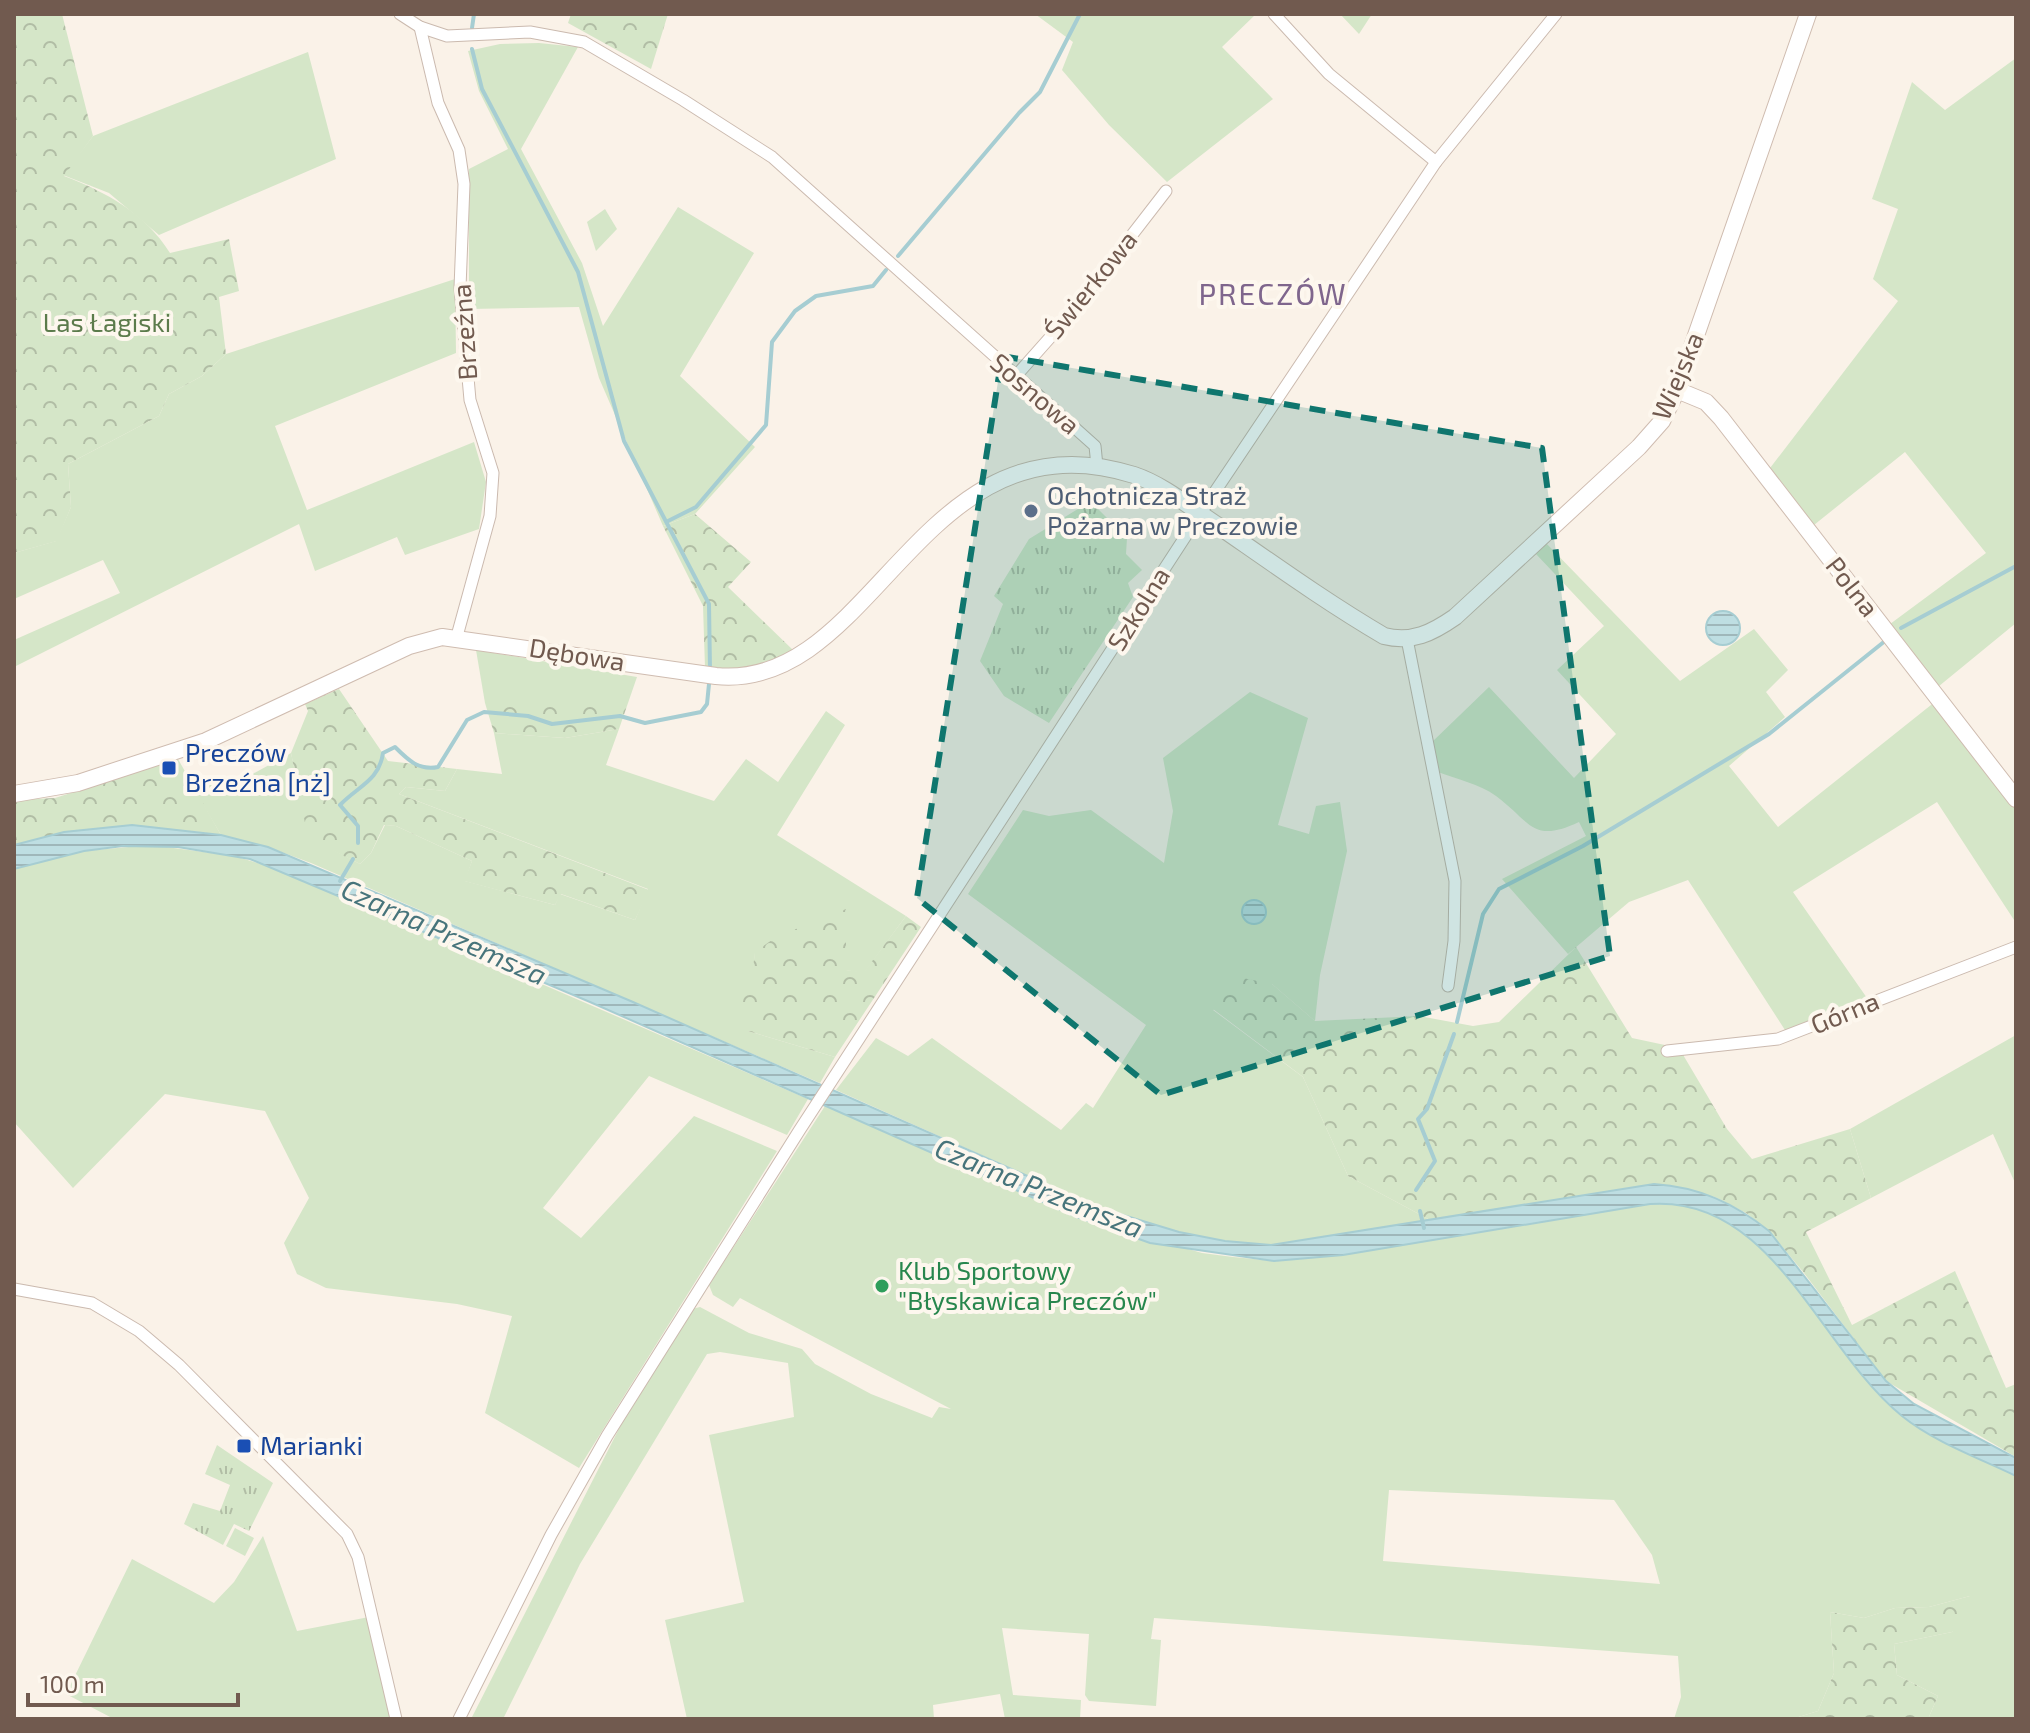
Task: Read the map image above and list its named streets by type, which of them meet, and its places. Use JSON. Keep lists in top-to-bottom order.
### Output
{
  "streets": {
    "street": [
      "Świerkowa",
      "Brzeźna",
      "Wiejska",
      "Sosnowa",
      "Polna",
      "Szkolna",
      "Dębowa",
      "Górna"
    ]
  },
  "crossings": [
    ["Świerkowa", "Sosnowa"],
    ["Brzeźna", "Sosnowa"],
    ["Brzeźna", "Dębowa"],
    ["Wiejska", "Polna"],
    ["Sosnowa", "Dębowa"]
  ],
  "districts": ["PRECZÓW"],
  "water": ["Czarna Przemsza"],
  "parks": ["Las Łagiski"],
  "places": {
    "other": ["Ochotnicza Straż Pożarna w Preczowie", "Klub Sportowy \"Błyskawica Preczów\""],
    "transit": ["Preczów Brzeźna [nż]", "Marianki"]
  },
  "scale_bar": "100 m"
}
